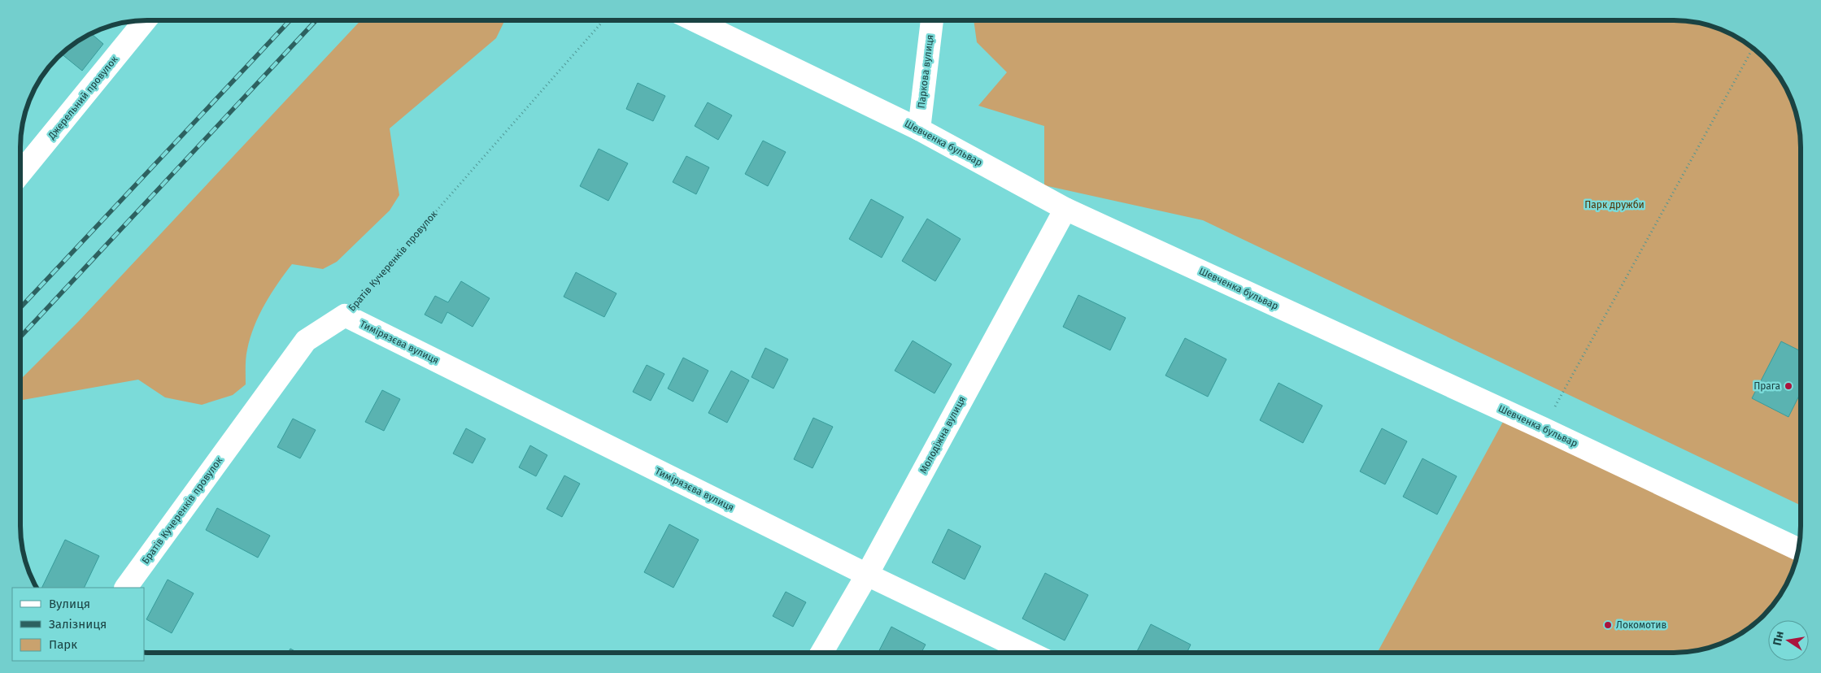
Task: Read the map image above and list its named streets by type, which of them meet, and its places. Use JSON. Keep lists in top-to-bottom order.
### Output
{
  "streets": {
    "street": [
      "Паркова вулиця",
      "Джерельний провулок",
      "Шевченка бульвар",
      "Братів Кучеренків провулок",
      "Тимірязєва вулиця",
      "Молодіжна вулиця"
    ]
  },
  "crossings": [
    ["Паркова вулиця", "Шевченка бульвар"],
    ["Шевченка бульвар", "Молодіжна вулиця"],
    ["Братів Кучеренків провулок", "Тимірязєва вулиця"],
    ["Тимірязєва вулиця", "Молодіжна вулиця"]
  ],
  "parks": ["Парк дружби"],
  "places": ["Прага", "Локомотив"],
  "legend": ["Вулиця", "Залізниця", "Парк"],
  "north": "left"
}
